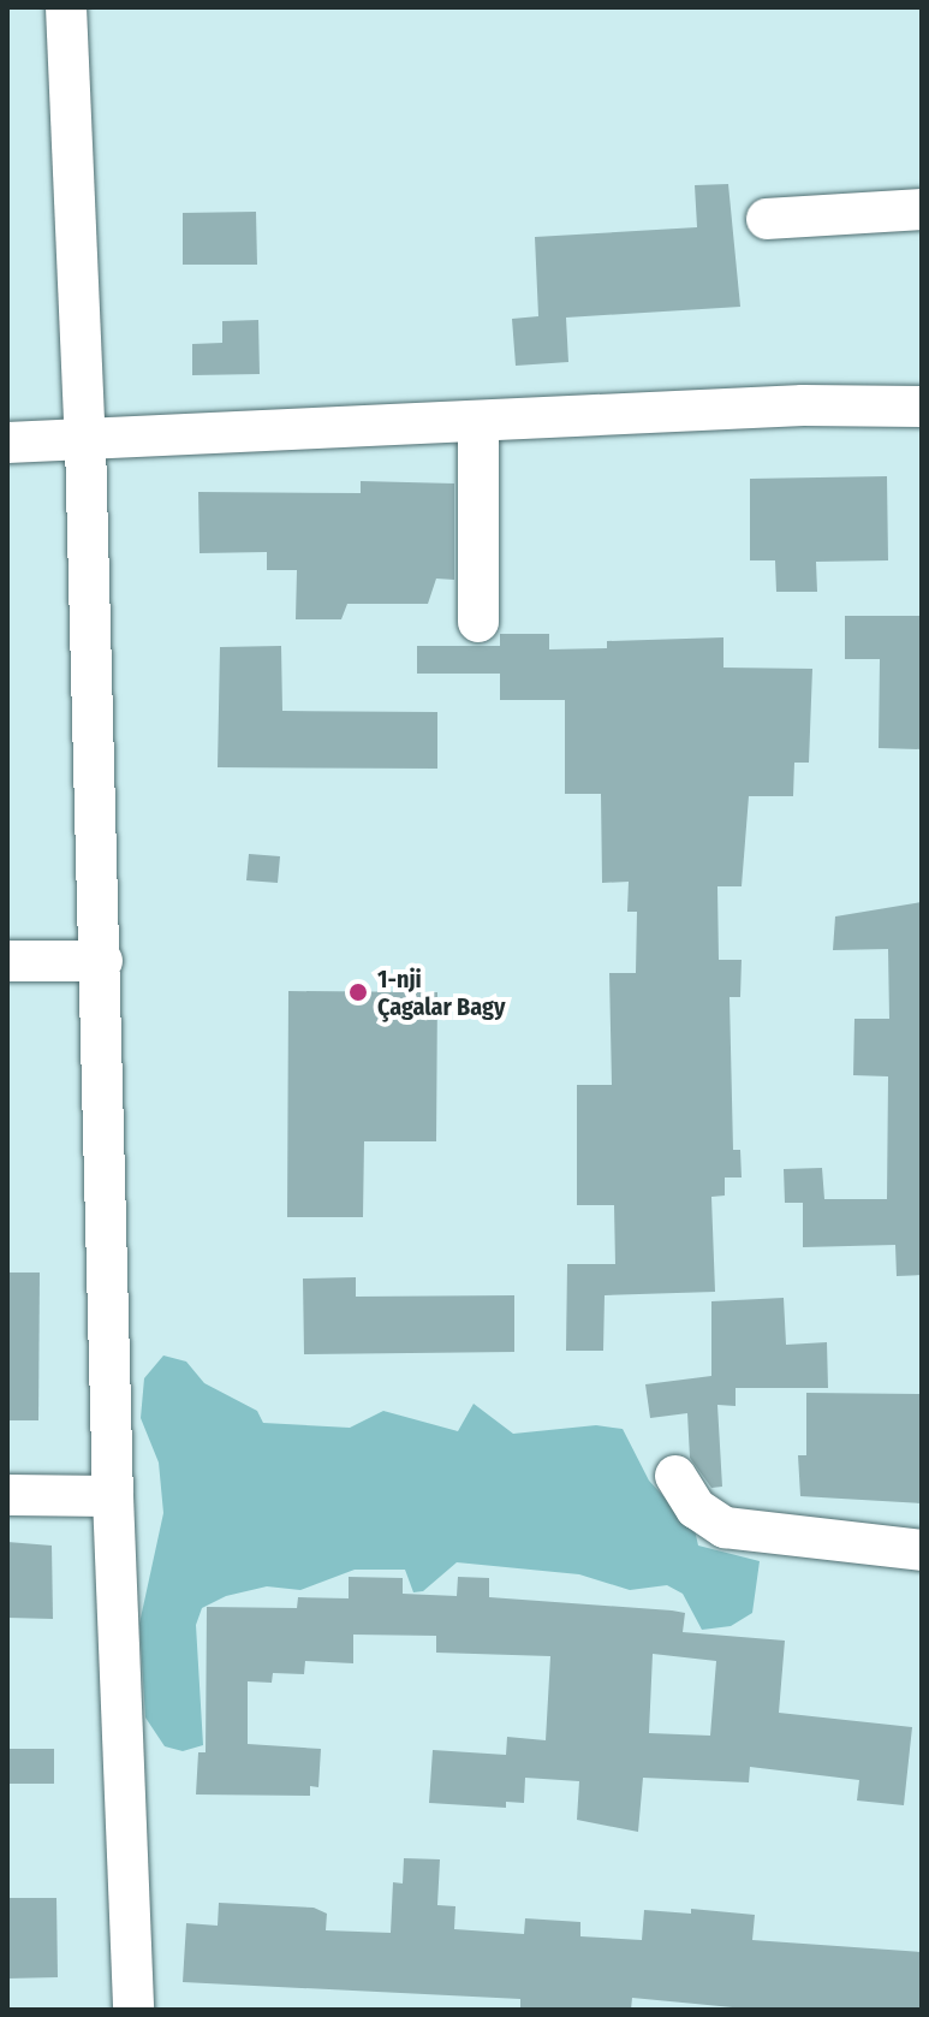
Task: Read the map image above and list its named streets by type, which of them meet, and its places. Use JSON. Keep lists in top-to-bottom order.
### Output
{
  "places": ["1-nji Çagalar Bagy"]
}
